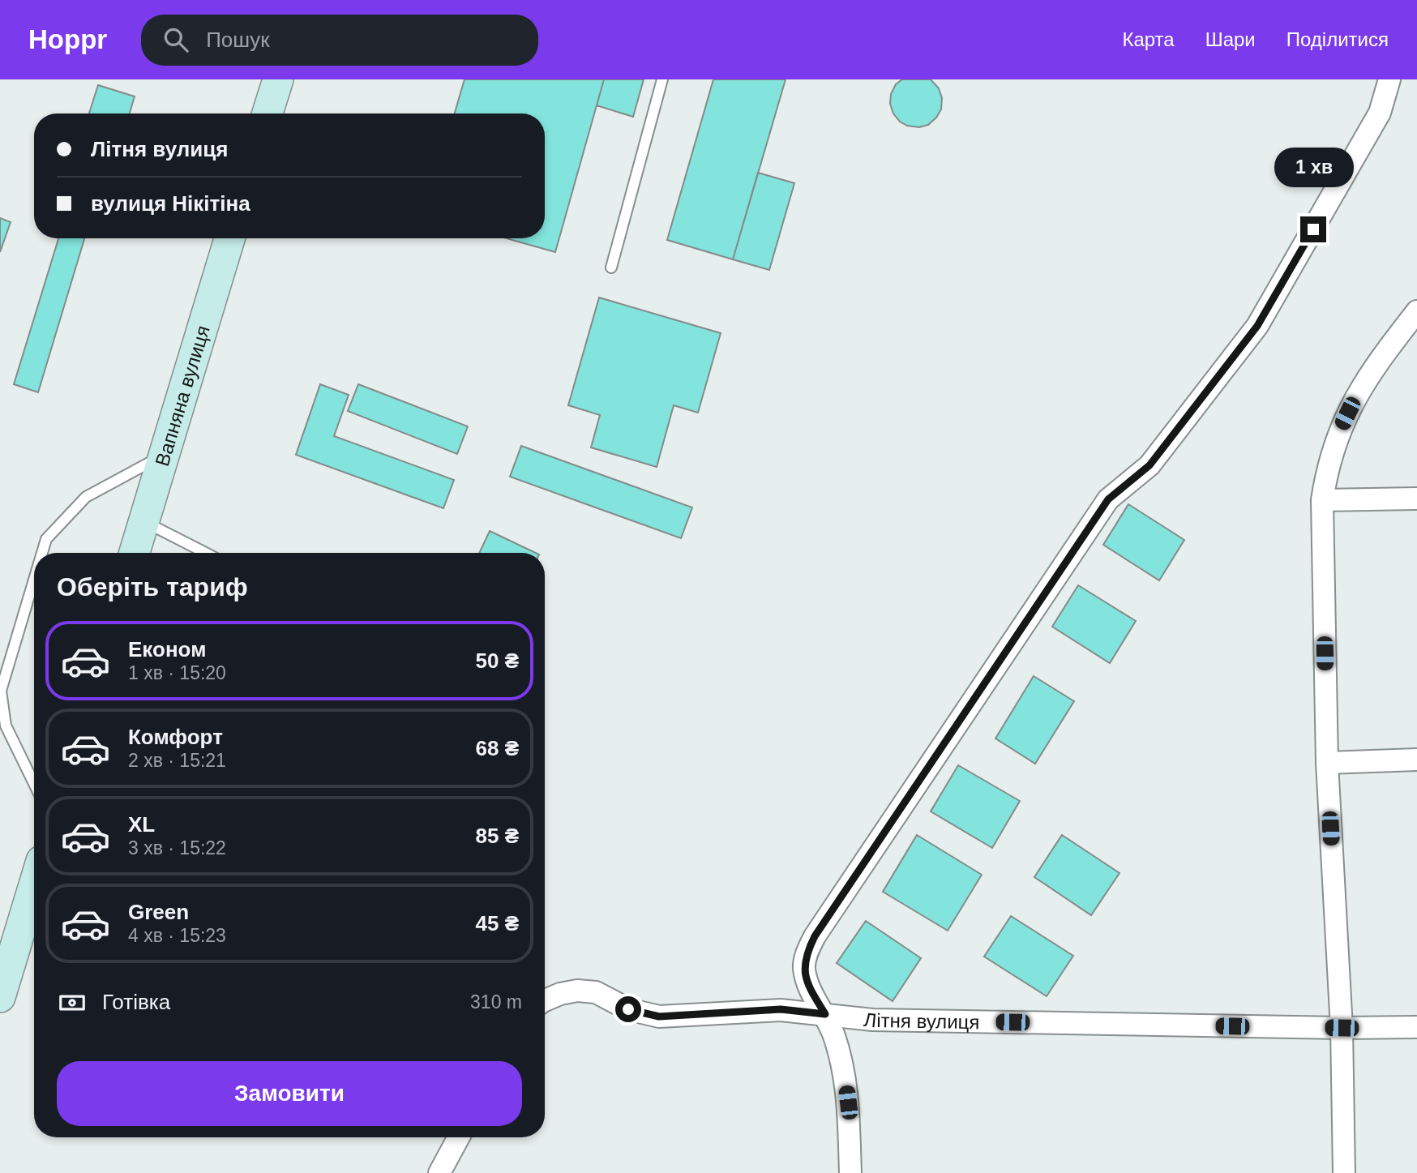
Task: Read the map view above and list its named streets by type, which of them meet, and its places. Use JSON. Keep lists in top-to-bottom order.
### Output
{
  "streets": {
    "street": ["Вапняна вулиця", "Літня вулиця"]
  },
  "page": {
    "header": "Hoppr",
    "search": "Пошук",
    "nav": ["Карта", "Шари", "Поділитися"],
    "banner": ["Літня вулиця", "вулиця Нікітіна"],
    "bubble": "1 хв",
    "heading": "Оберіть тариф",
    "list": [
      {
        "name": "Економ",
        "note": "1 хв · 15:20",
        "value": "50 ₴"
      },
      {
        "name": "Комфорт",
        "note": "2 хв · 15:21",
        "value": "68 ₴"
      },
      {
        "name": "XL",
        "note": "3 хв · 15:22",
        "value": "85 ₴"
      },
      {
        "name": "Green",
        "note": "4 хв · 15:23",
        "value": "45 ₴"
      }
    ],
    "pay": ["Готівка", "310 m"],
    "buttons": "Замовити"
  }
}
